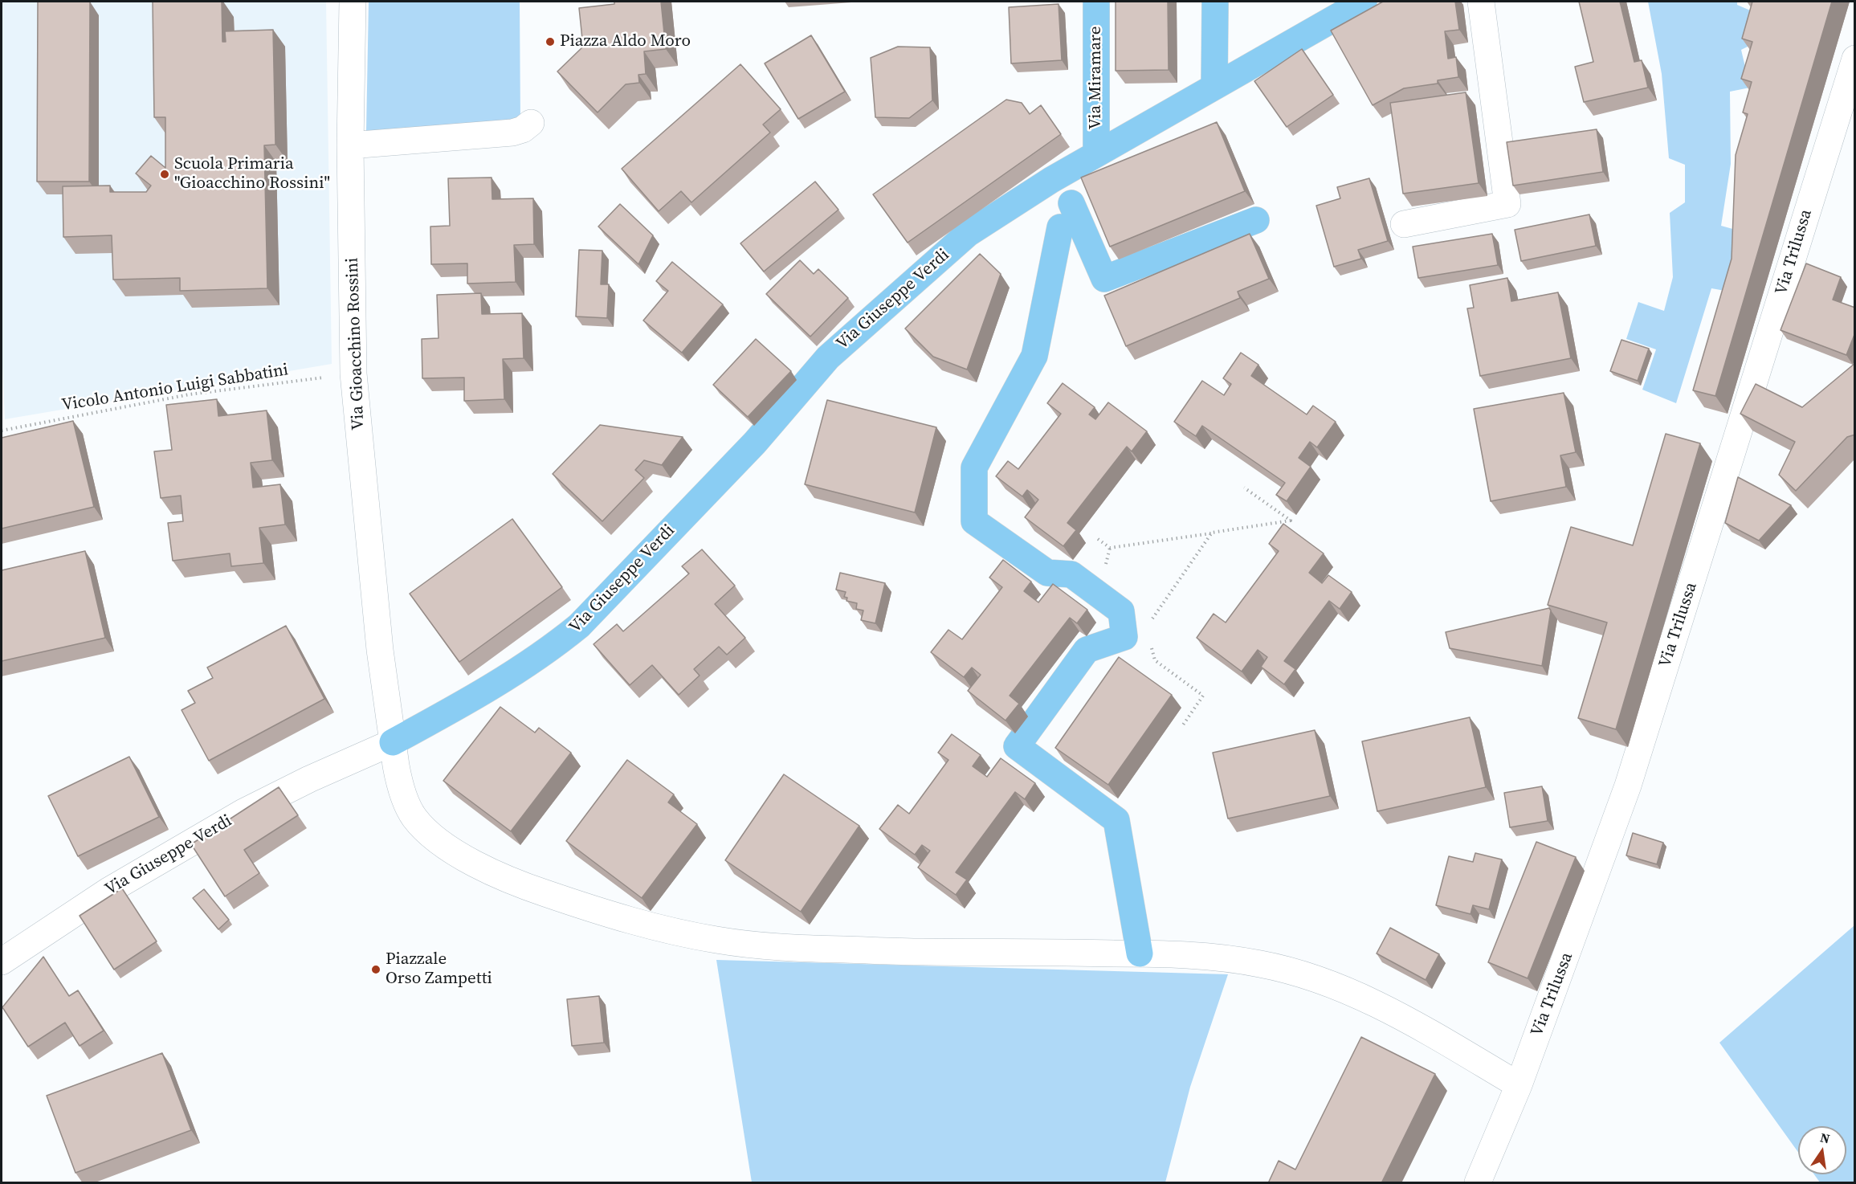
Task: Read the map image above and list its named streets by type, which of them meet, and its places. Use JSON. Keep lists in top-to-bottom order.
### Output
{
  "streets": {
    "main road": ["Via Miramare", "Via Giuseppe Verdi"],
    "street": ["Via Trilussa", "Via Gioacchino Rossini"],
    "path": ["Vicolo Antonio Luigi Sabbatini"]
  },
  "crossings": [
    ["Via Miramare", "Via Giuseppe Verdi"],
    ["Via Trilussa", "Via Gioacchino Rossini"],
    ["Via Giuseppe Verdi", "Via Gioacchino Rossini"],
    ["Via Gioacchino Rossini", "Vicolo Antonio Luigi Sabbatini"]
  ],
  "places": ["Piazza Aldo Moro", "Scuola Primaria \"Gioacchino Rossini\"", "Piazzale Orso Zampetti"],
  "north": "top"
}
